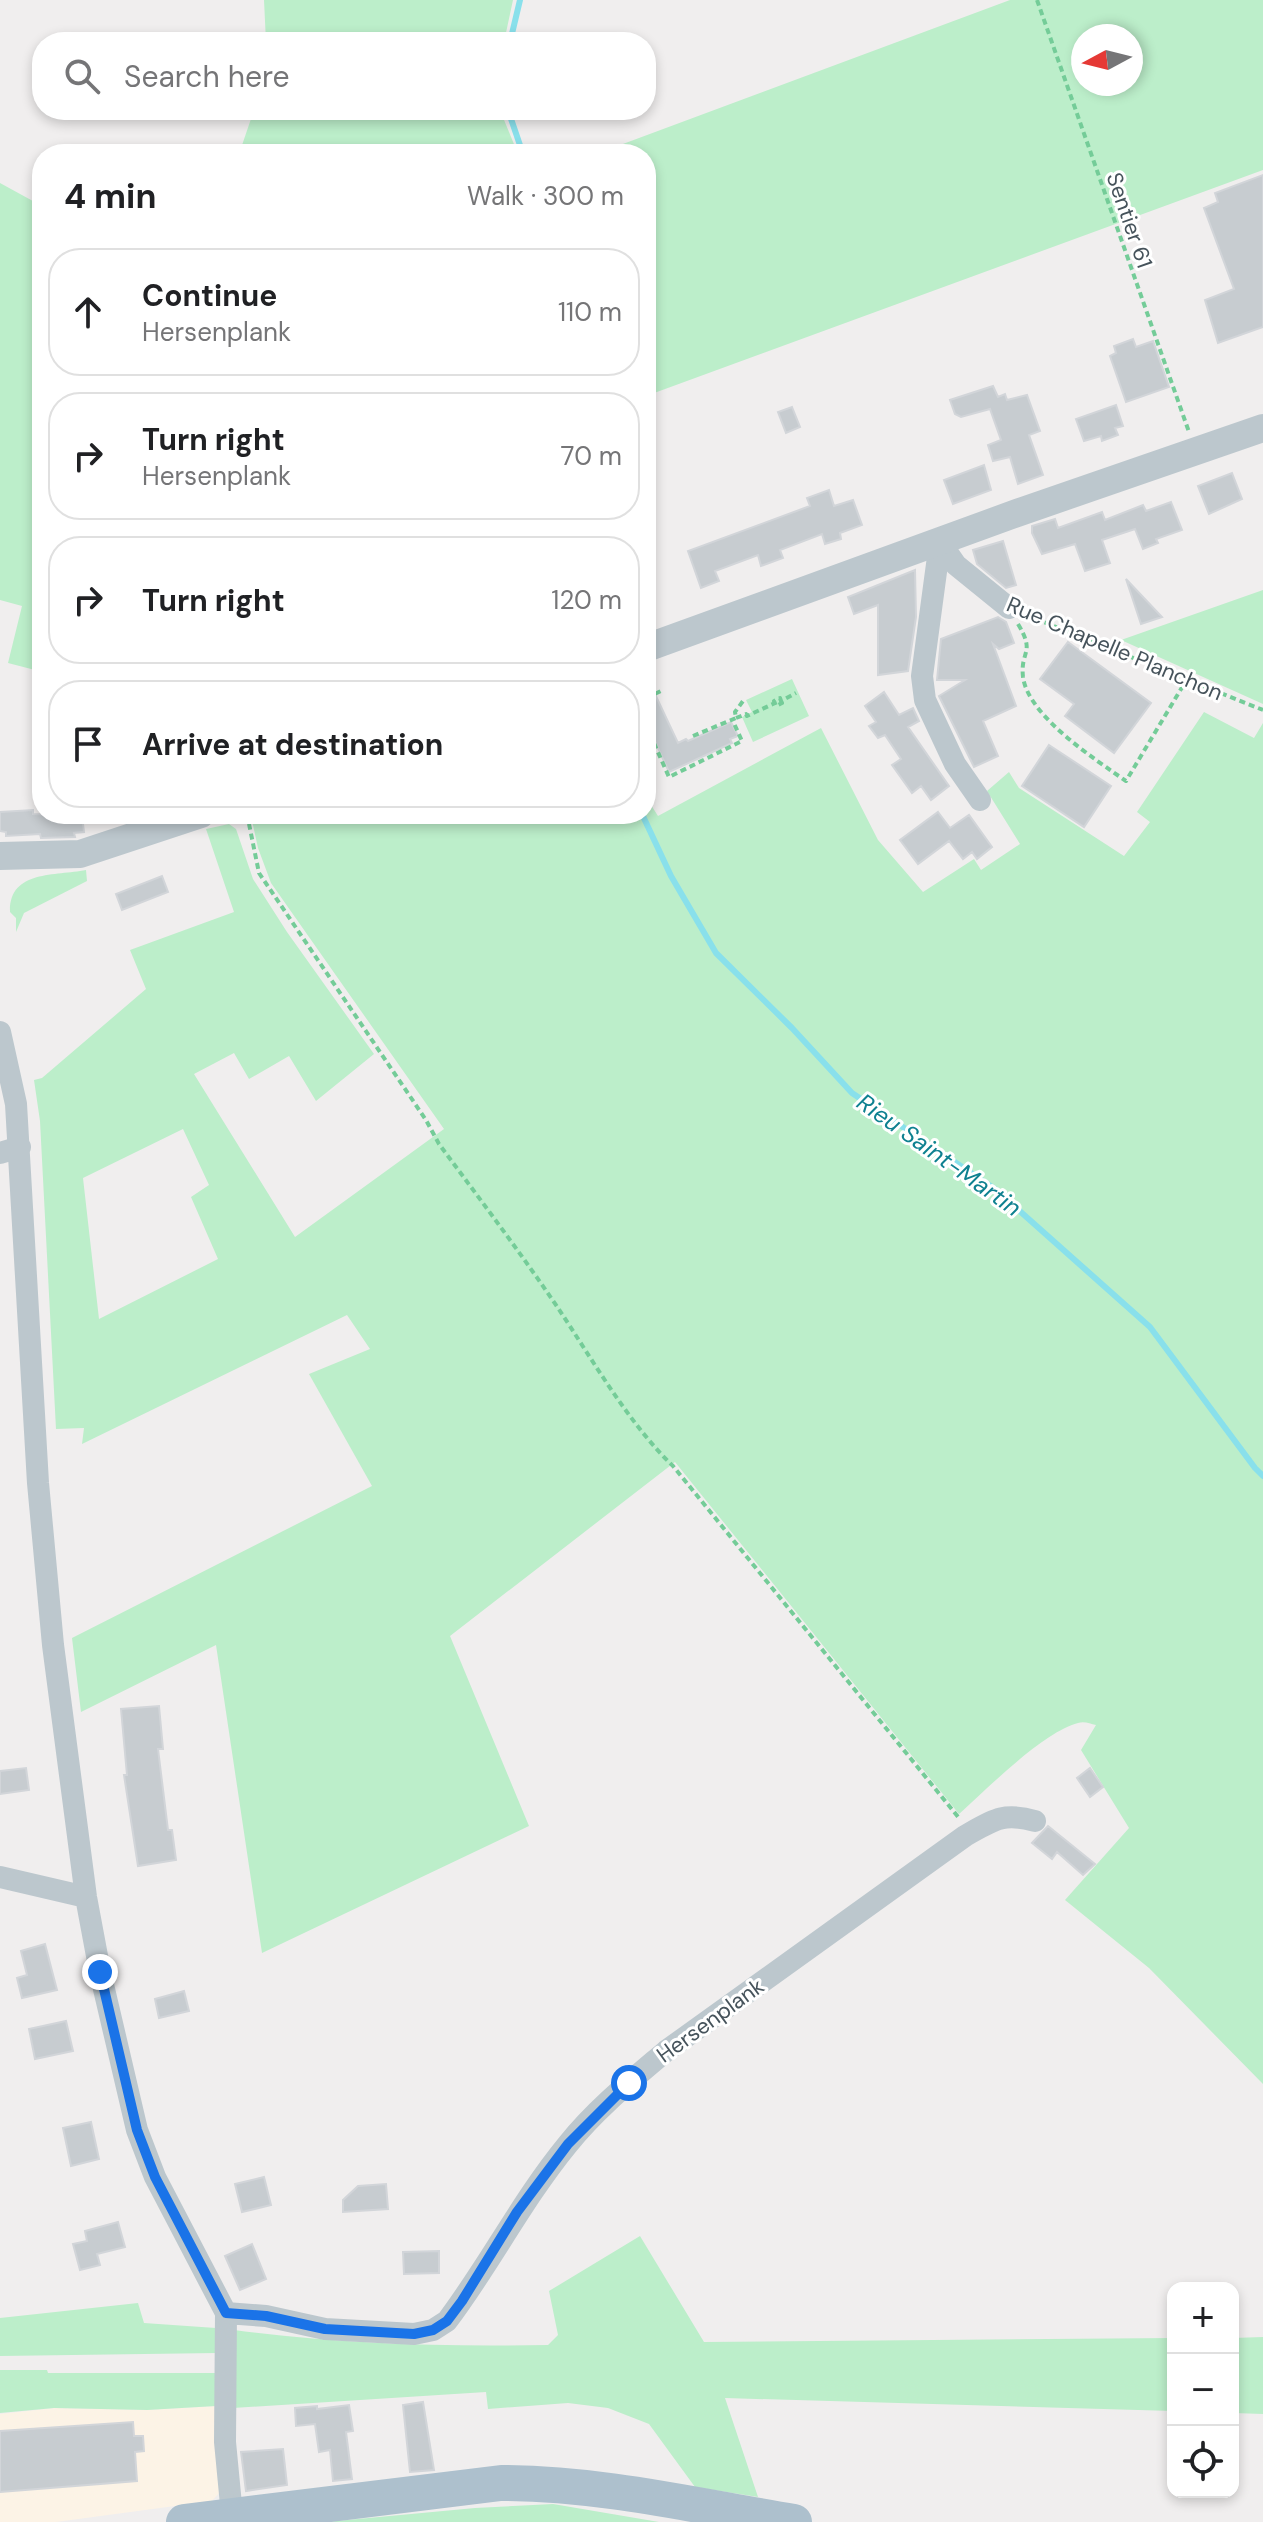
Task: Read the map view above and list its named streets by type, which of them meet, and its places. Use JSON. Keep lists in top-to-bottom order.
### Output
{
  "streets": {
    "street": ["Rue Chapelle Planchon", "Hersenplank"],
    "path": ["Sentier 61"]
  },
  "water": ["Rieu Saint-Martin"],
  "north": "left",
  "page": {
    "search": "Search here",
    "heading": ["4 min", "Walk · 300 m"],
    "list": [
      ["Continue", "Hersenplank", "110 m"],
      ["Turn right", "Hersenplank", "70 m"],
      ["Turn right", "120 m"],
      "Arrive at destination"
    ],
    "map_buttons": ["+", "−"]
  }
}
